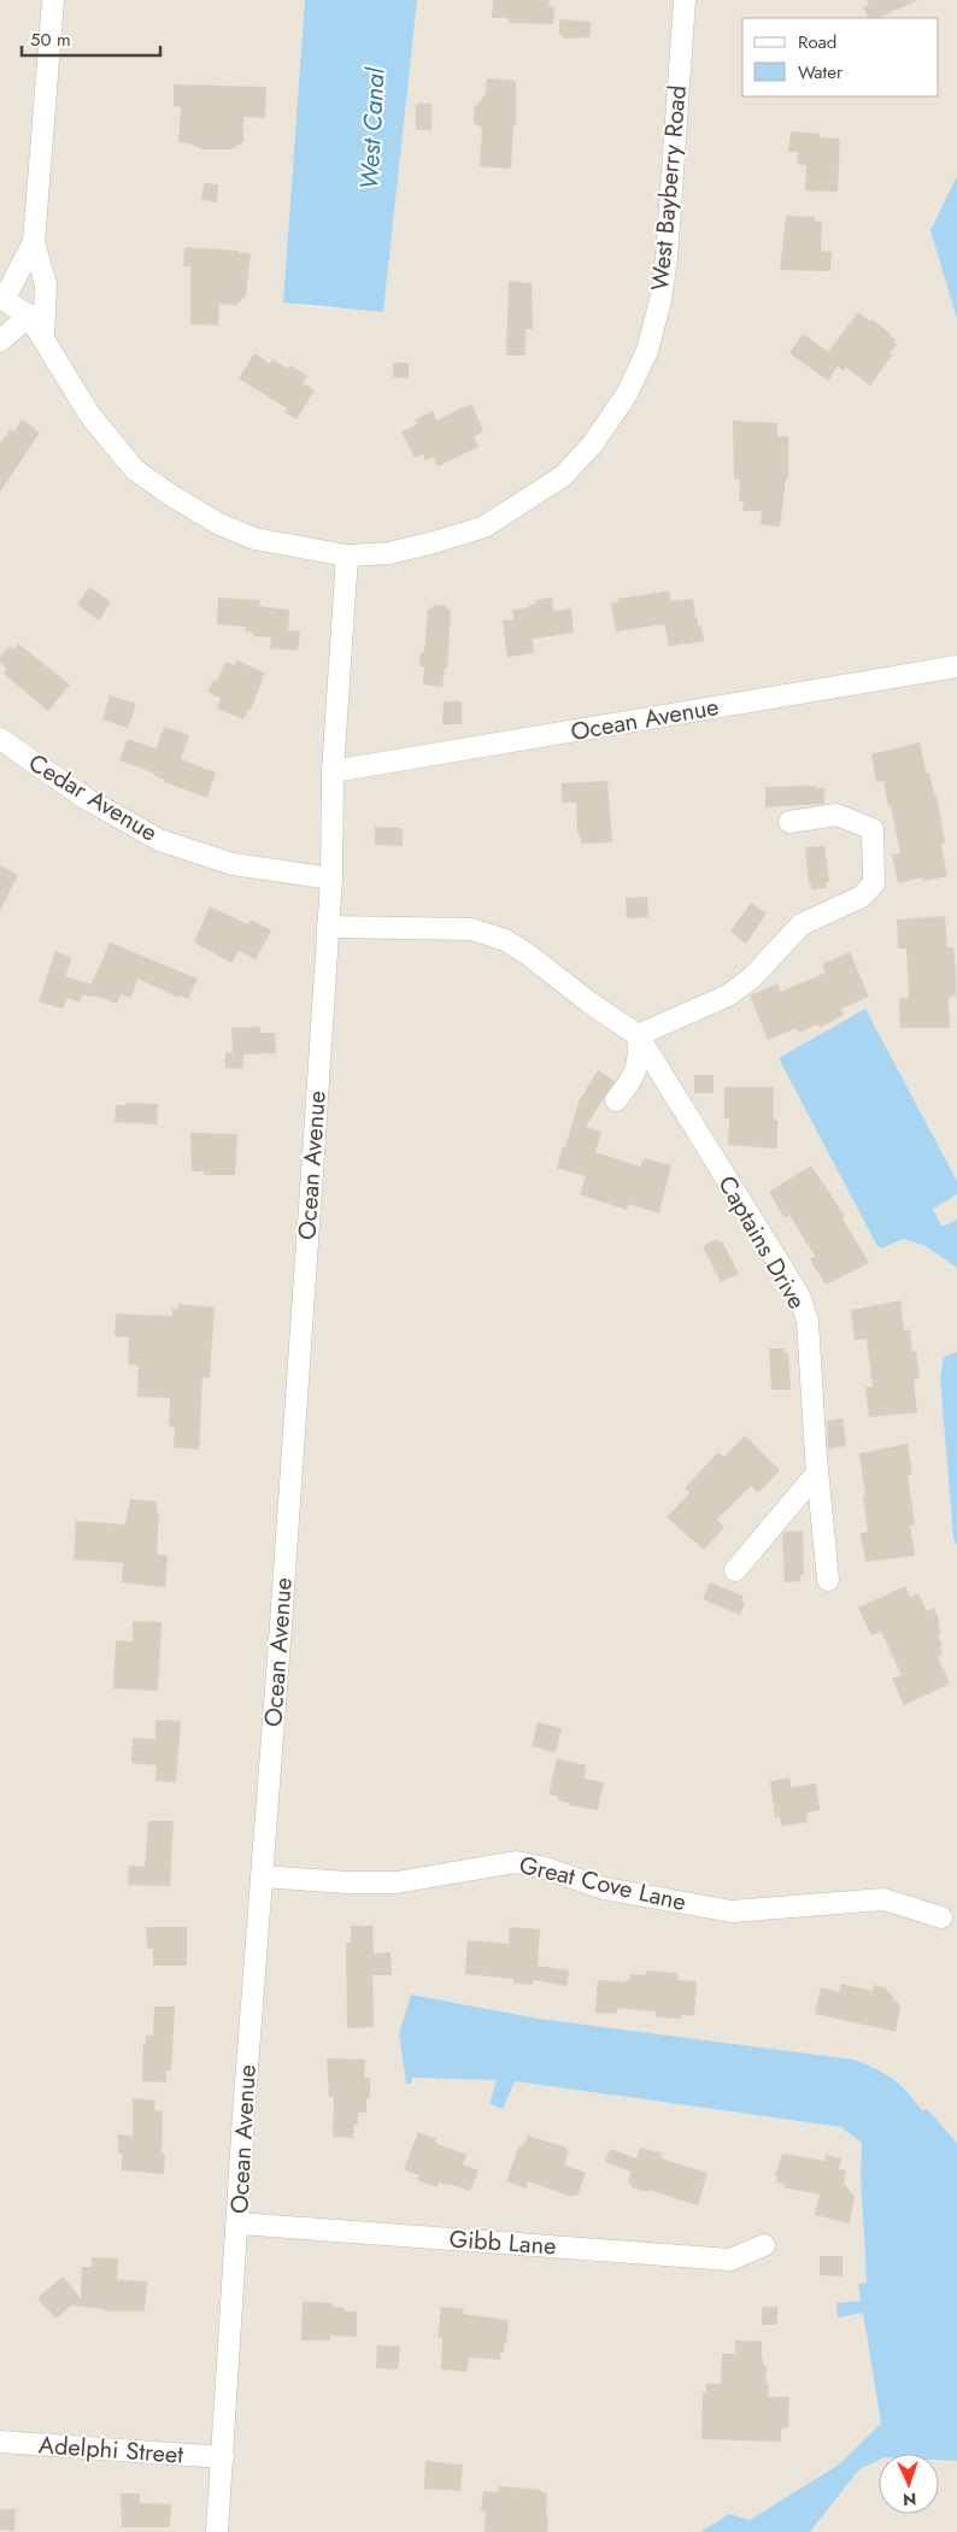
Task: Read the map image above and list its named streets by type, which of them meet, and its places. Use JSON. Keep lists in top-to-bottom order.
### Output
{
  "streets": {
    "street": [
      "West Bayberry Road",
      "Ocean Avenue",
      "Cedar Avenue",
      "Captains Drive",
      "Great Cove Lane",
      "Gibb Lane",
      "Adelphi Street"
    ]
  },
  "crossings": [
    ["West Bayberry Road", "Ocean Avenue"],
    ["Ocean Avenue", "Cedar Avenue"],
    ["Ocean Avenue", "Captains Drive"],
    ["Ocean Avenue", "Great Cove Lane"],
    ["Ocean Avenue", "Gibb Lane"],
    ["Ocean Avenue", "Adelphi Street"]
  ],
  "water": ["West Canal"],
  "legend": ["Road", "Water"],
  "scale_bar": "50 m",
  "north": "bottom"
}
